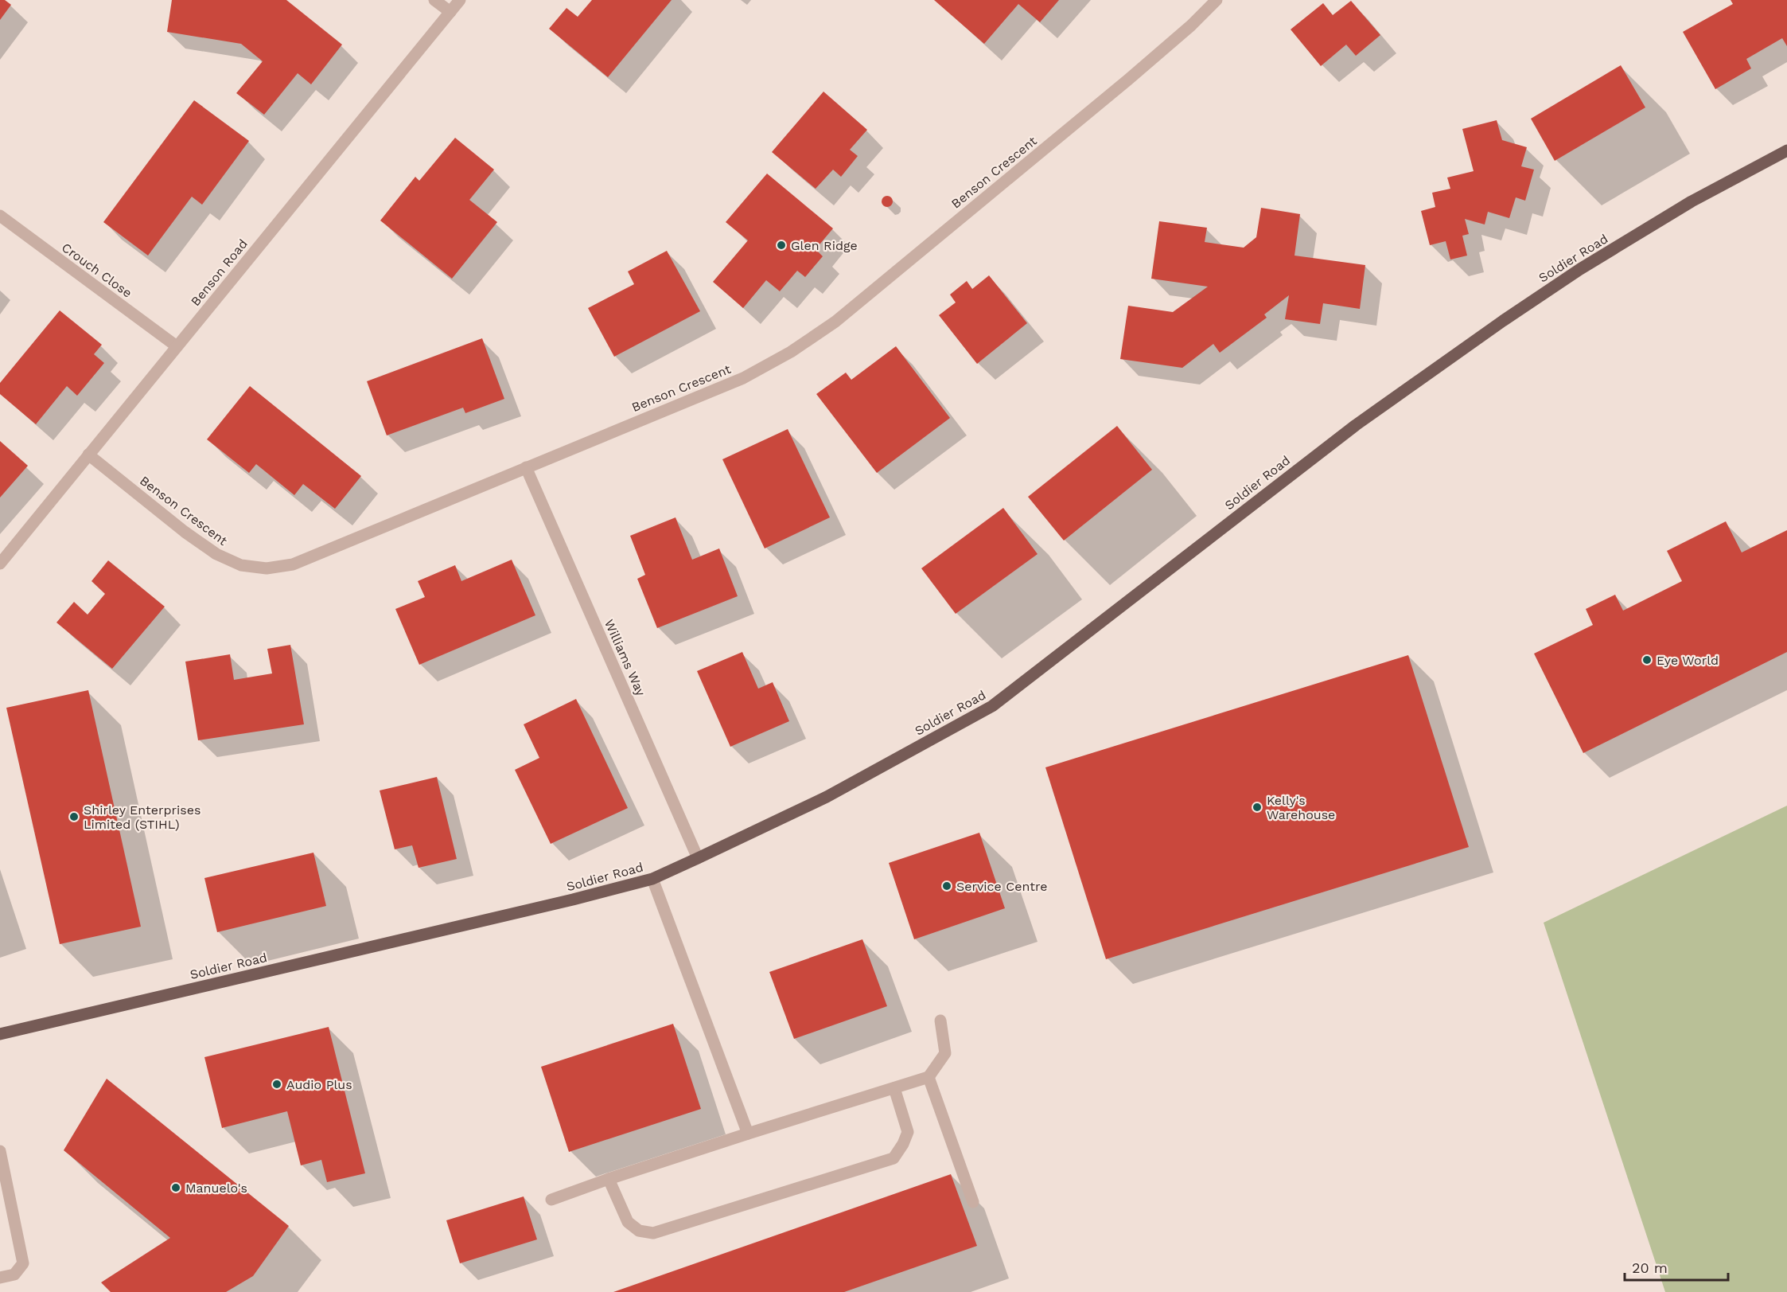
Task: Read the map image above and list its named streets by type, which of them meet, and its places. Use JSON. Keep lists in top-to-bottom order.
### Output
{
  "streets": {
    "main road": ["Soldier Road"],
    "street": [
      "Benson Crescent",
      "Crouch Close",
      "Benson Road",
      "Williams Way"
    ]
  },
  "crossings": [
    ["Benson Crescent", "Benson Road"],
    ["Benson Crescent", "Williams Way"],
    ["Soldier Road", "Williams Way"],
    ["Crouch Close", "Benson Road"]
  ],
  "places": [
    "Glen Ridge",
    "Eye World",
    "Kelly's Warehouse",
    "Shirley Enterprises Limited (STIHL)",
    "Service Centre",
    "Audio Plus",
    "Manuelo's"
  ],
  "scale_bar": "20 m"
}
